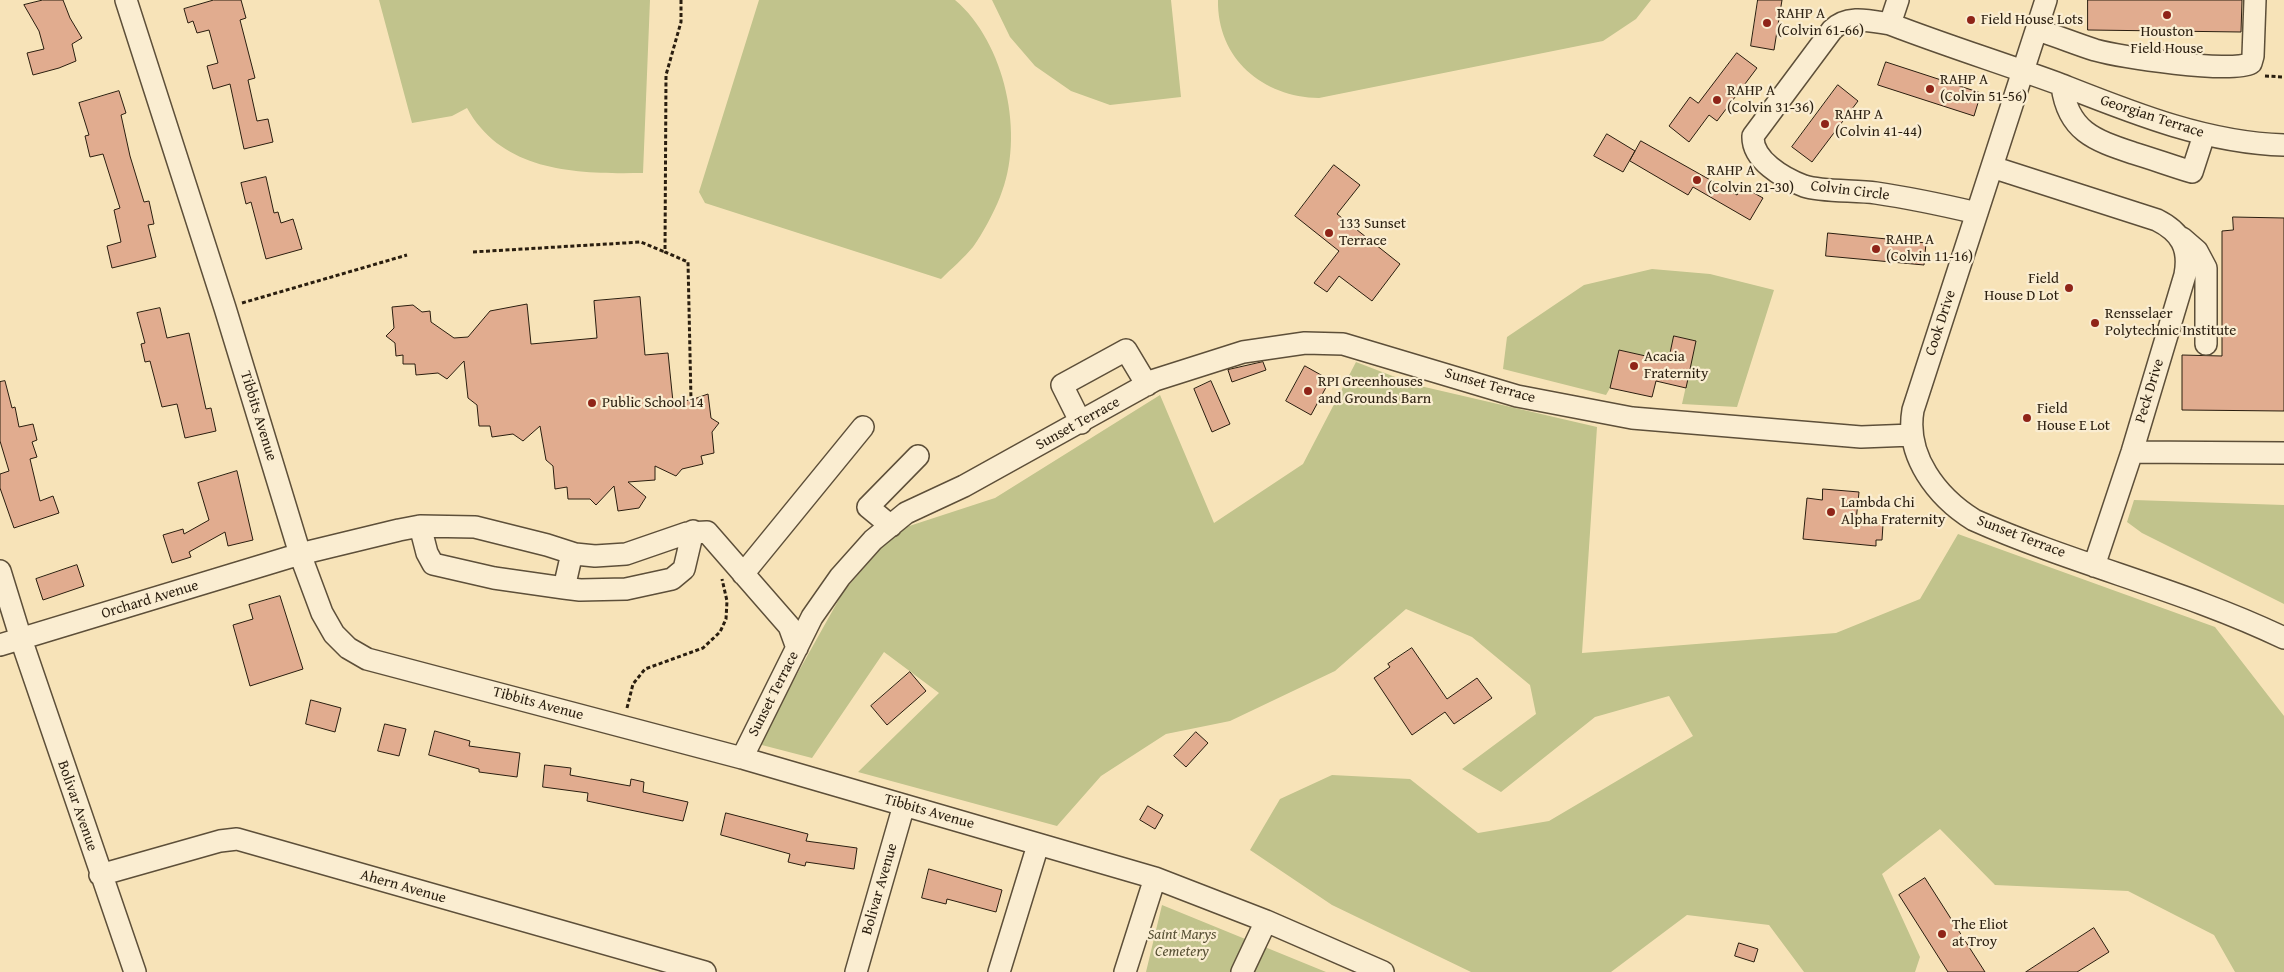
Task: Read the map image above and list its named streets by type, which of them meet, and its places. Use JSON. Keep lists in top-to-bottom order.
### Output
{
  "streets": {
    "street": [
      "Georgian Terrace",
      "Colvin Circle",
      "Cook Drive",
      "Sunset Terrace",
      "Peck Drive",
      "Tibbits Avenue",
      "Orchard Avenue",
      "Bolivar Avenue",
      "Ahern Avenue"
    ]
  },
  "crossings": [
    ["Georgian Terrace", "Colvin Circle"],
    ["Georgian Terrace", "Cook Drive"],
    ["Colvin Circle", "Cook Drive"],
    ["Cook Drive", "Sunset Terrace"],
    ["Sunset Terrace", "Peck Drive"],
    ["Sunset Terrace", "Tibbits Avenue"],
    ["Tibbits Avenue", "Orchard Avenue"],
    ["Tibbits Avenue", "Bolivar Avenue"],
    ["Orchard Avenue", "Bolivar Avenue"],
    ["Bolivar Avenue", "Ahern Avenue"]
  ],
  "parks": ["Saint Marys Cemetery"],
  "places": [
    "Houston Field House",
    "Field House Lots",
    "RAHP A (Colvin 61-66)",
    "RAHP A (Colvin 51-56)",
    "RAHP A (Colvin 31-36)",
    "RAHP A (Colvin 41-44)",
    "RAHP A (Colvin 21-30)",
    "133 Sunset Terrace",
    "RAHP A (Colvin 11-16)",
    "Field House D Lot",
    "Rensselaer Polytechnic Institute",
    "Acacia Fraternity",
    "RPI Greenhouses and Grounds Barn",
    "Public School 14",
    "Field House E Lot",
    "Lambda Chi Alpha Fraternity",
    "The Eliot at Troy"
  ]
}
